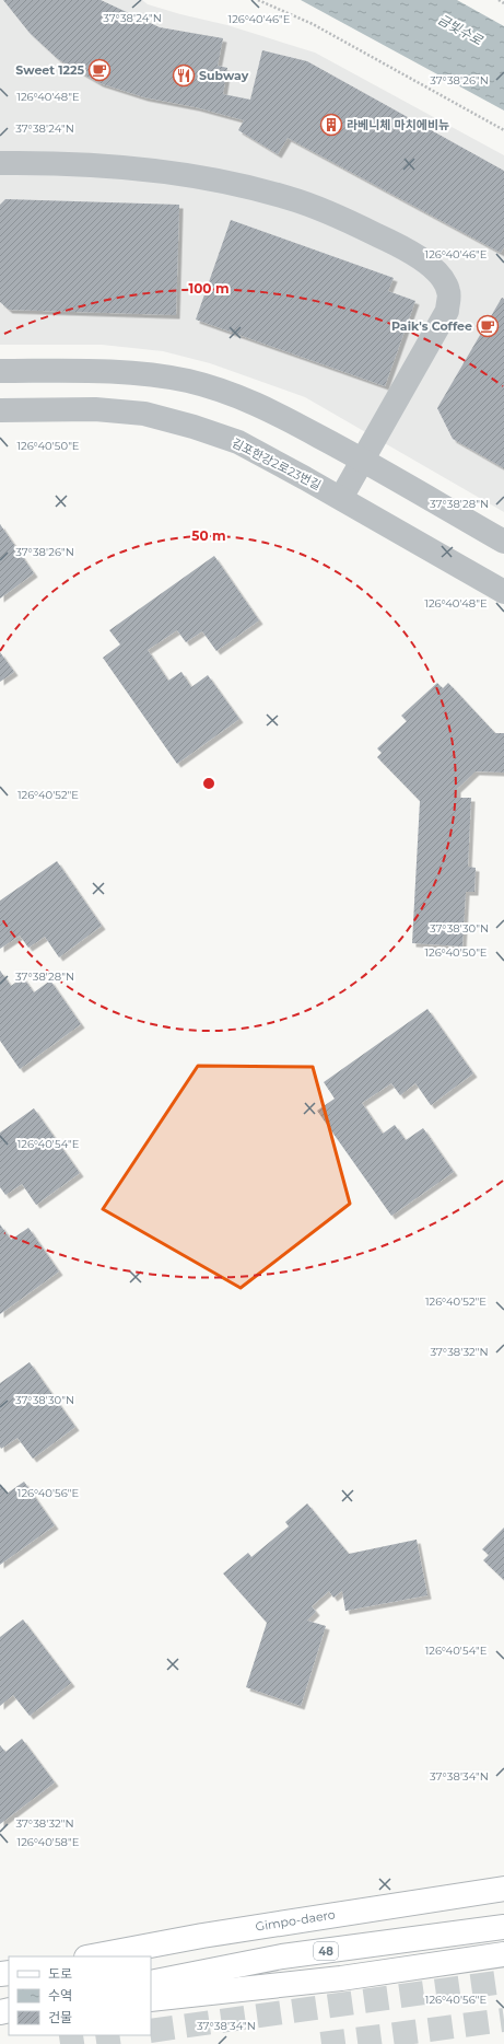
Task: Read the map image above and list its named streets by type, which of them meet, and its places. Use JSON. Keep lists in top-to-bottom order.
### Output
{
  "streets": {
    "main road": ["Gimpo-daero", "48"],
    "street": ["김포한강2로23번길"]
  },
  "water": ["금빛수로"],
  "places": {
    "cafe": ["Sweet 1225", "Paik's Coffee"],
    "restaurant": ["Subway"],
    "building": ["라베니체 마치에비뉴"]
  },
  "legend": ["도로", "수역", "건물"],
  "coordinates": [
    "37°38'24\"N",
    "126°40'46\"E",
    "37°38'26\"N",
    "126°40'48\"E",
    "126°40'50\"E",
    "37°38'28\"N",
    "126°40'52\"E",
    "37°38'30\"N",
    "126°40'54\"E",
    "37°38'32\"N",
    "126°40'56\"E",
    "37°38'34\"N",
    "126°40'58\"E"
  ],
  "rings": ["100 m", "50 m"]
}
